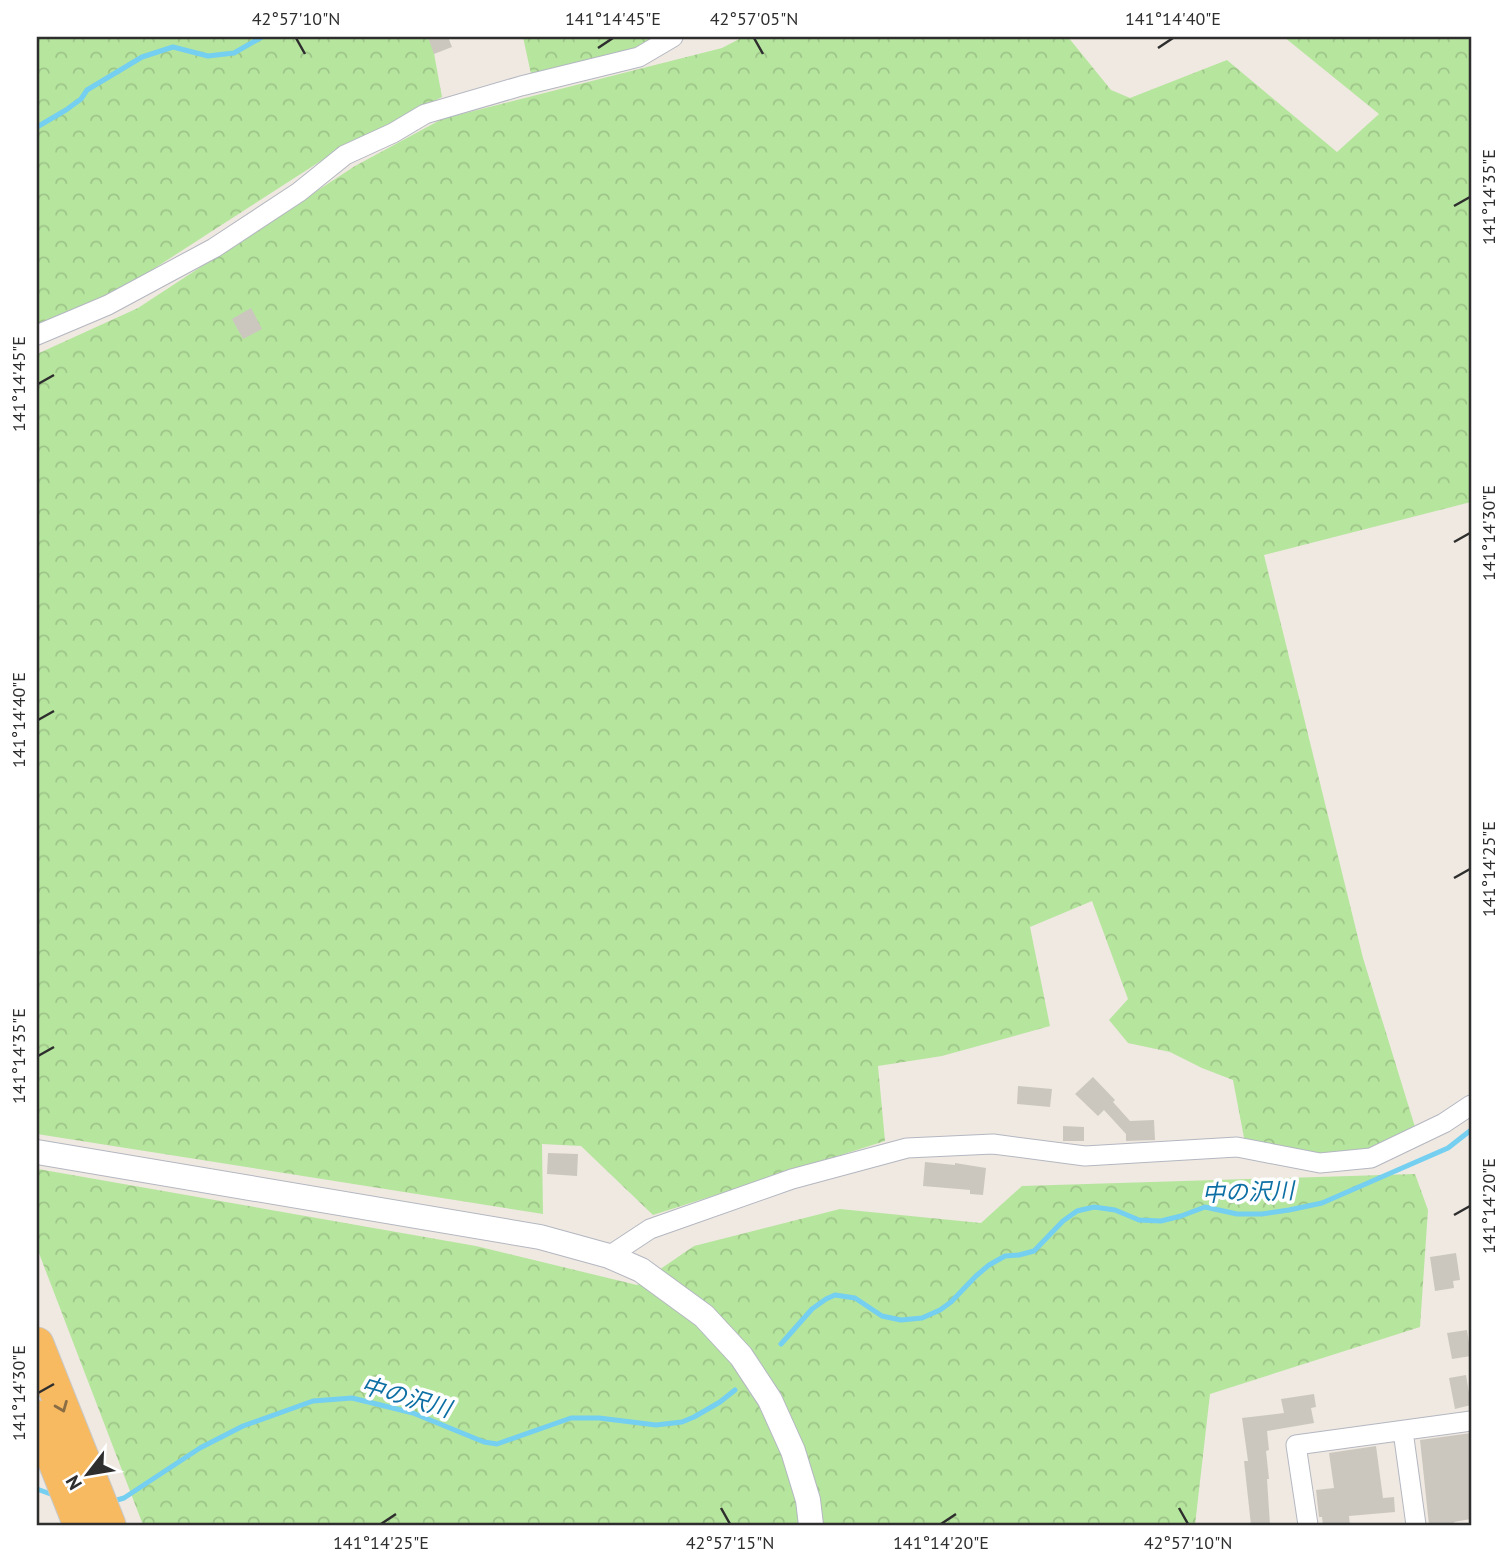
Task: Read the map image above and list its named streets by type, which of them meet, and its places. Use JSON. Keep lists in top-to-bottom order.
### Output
{
  "water": ["中の沢川"],
  "north": "bottom left",
  "coordinates": [
    "42°57'10\"N",
    "141°14'45\"E",
    "42°57'05\"N",
    "141°14'40\"E",
    "141°14'35\"E",
    "141°14'30\"E",
    "141°14'25\"E",
    "141°14'20\"E",
    "42°57'15\"N"
  ]
}
